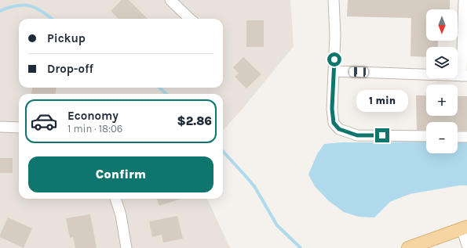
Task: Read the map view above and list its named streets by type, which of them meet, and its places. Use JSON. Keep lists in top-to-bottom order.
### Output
{
  "north": "bottom",
  "page": {
    "map_buttons": ["+", "−"],
    "banner": ["Pickup", "Drop-off"],
    "bubble": "1 min",
    "list": [
      {
        "name": "Economy",
        "note": "1 min · 18:06",
        "value": "$2.86"
      }
    ],
    "buttons": "Confirm"
  }
}
